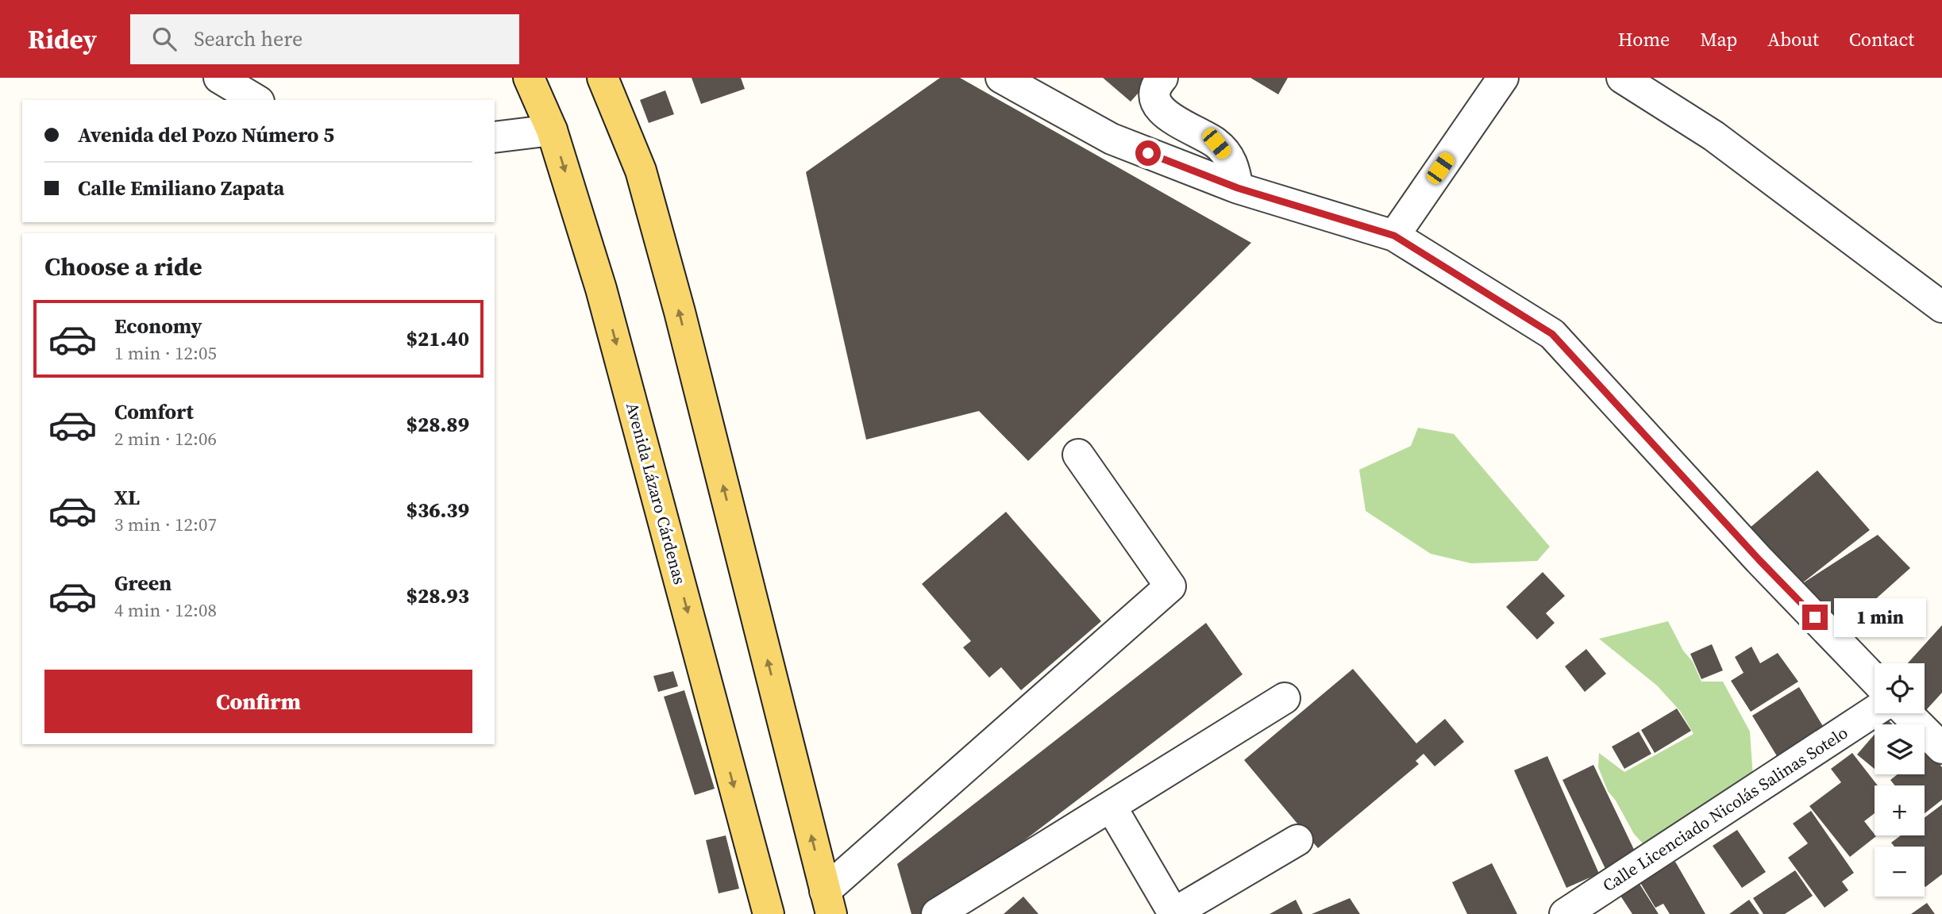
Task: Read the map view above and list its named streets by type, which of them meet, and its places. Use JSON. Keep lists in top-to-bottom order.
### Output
{
  "streets": {
    "main road": ["Avenida Lázaro Cárdenas"],
    "street": ["Calle Licenciado Nicolás Salinas Sotelo"]
  },
  "page": {
    "header": "Ridey",
    "search": "Search here",
    "nav": [
      "Home",
      "Map",
      "About",
      "Contact"
    ],
    "banner": ["Avenida del Pozo Número 5", "Calle Emiliano Zapata"],
    "heading": "Choose a ride",
    "list": [
      {
        "name": "Economy",
        "note": "1 min · 12:05",
        "value": "$21.40"
      },
      {
        "name": "Comfort",
        "note": "2 min · 12:06",
        "value": "$28.89"
      },
      {
        "name": "XL",
        "note": "3 min · 12:07",
        "value": "$36.39"
      },
      {
        "name": "Green",
        "note": "4 min · 12:08",
        "value": "$28.93"
      }
    ],
    "bubble": "1 min",
    "buttons": "Confirm",
    "map_buttons": ["+", "−"]
  }
}
